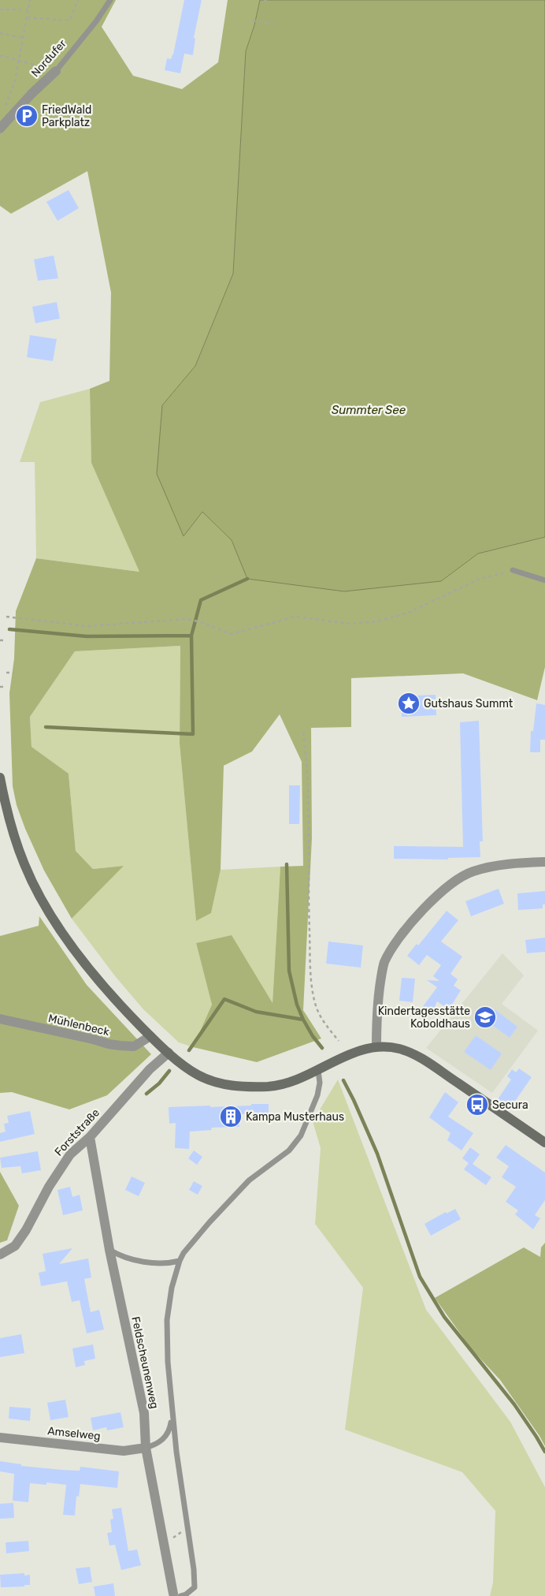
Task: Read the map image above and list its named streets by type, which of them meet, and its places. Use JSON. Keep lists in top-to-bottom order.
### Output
{
  "streets": {
    "street": [
      "Nordufer",
      "Mühlenbeck",
      "Forststraße",
      "Feldscheunenweg",
      "Amselweg"
    ]
  },
  "crossings": [
    ["Forststraße", "Feldscheunenweg"],
    ["Feldscheunenweg", "Amselweg"]
  ],
  "water": ["Summter See"],
  "places": {
    "parking": ["FriedWald Parkplatz"],
    "place": ["Gutshaus Summt"],
    "school or university": ["Kindertagesstätte Koboldhaus"],
    "bus stop": ["Secura"],
    "building": ["Kampa Musterhaus"]
  }
}
